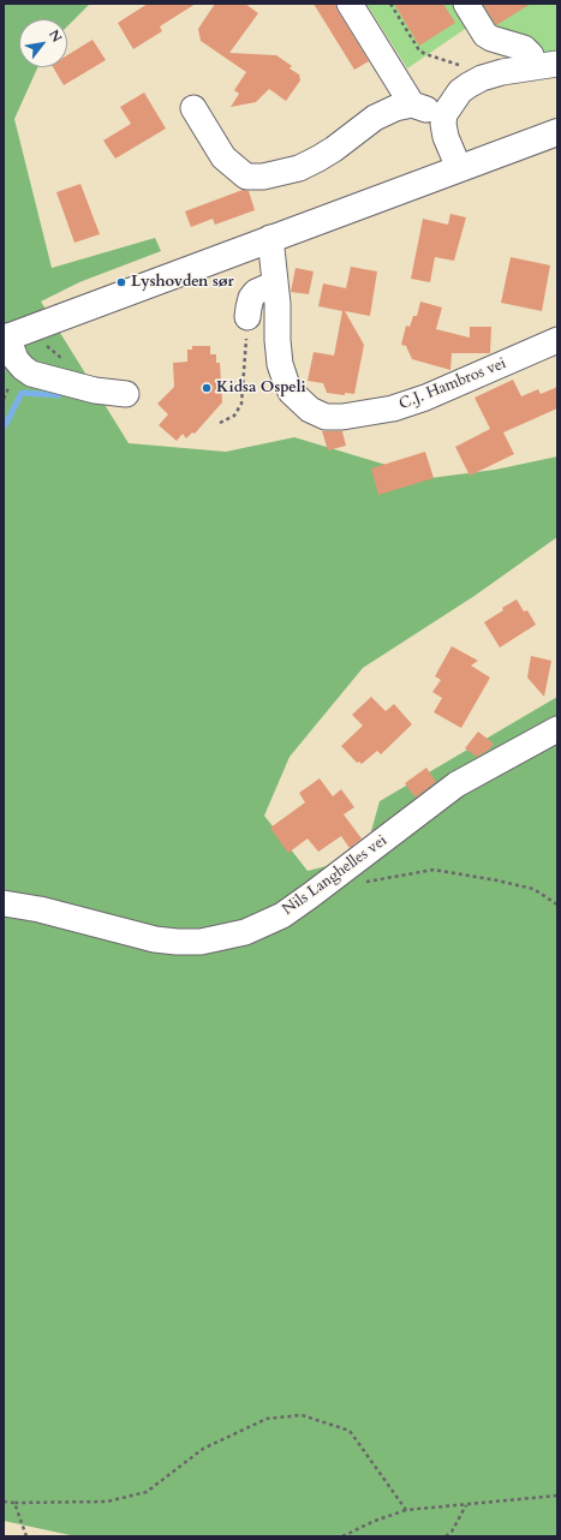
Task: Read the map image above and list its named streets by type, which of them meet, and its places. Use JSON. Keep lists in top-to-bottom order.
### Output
{
  "streets": {
    "street": ["C.J. Hambros vei", "Nils Langhelles vei"]
  },
  "places": ["Lyshovden sør", "Kidsa Ospeli"],
  "north": "top right"
}
